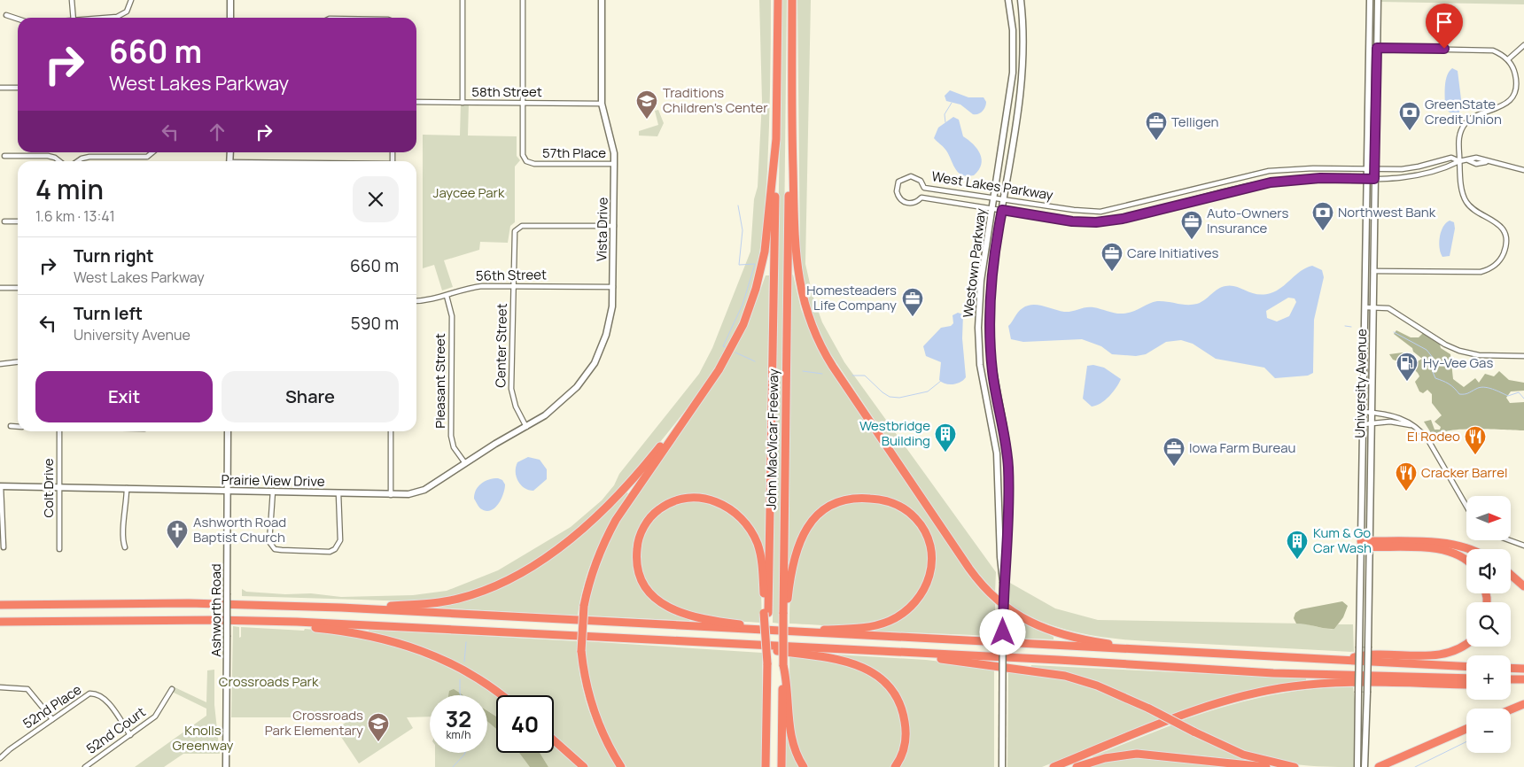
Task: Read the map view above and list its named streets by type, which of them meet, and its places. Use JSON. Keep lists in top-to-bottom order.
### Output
{
  "streets": {
    "highway": ["John MacVicar Freeway"],
    "street": [
      "58th Street",
      "57th Place",
      "West Lakes Parkway",
      "Vista Drive",
      "Westown Parkway",
      "56th Street",
      "Center Street",
      "Pleasant Street",
      "University Avenue",
      "Prairie View Drive",
      "Colt Drive",
      "Ashworth Road",
      "52nd Place",
      "52nd Court"
    ]
  },
  "crossings": [
    ["58th Street", "57th Place"],
    ["58th Street", "Vista Drive"],
    ["57th Place", "Vista Drive"],
    ["West Lakes Parkway", "Westown Parkway"],
    ["West Lakes Parkway", "University Avenue"],
    ["Vista Drive", "56th Street"],
    ["Vista Drive", "Center Street"],
    ["Vista Drive", "Prairie View Drive"],
    ["56th Street", "Center Street"],
    ["56th Street", "Pleasant Street"],
    ["Center Street", "Prairie View Drive"],
    ["Pleasant Street", "Prairie View Drive"],
    ["Prairie View Drive", "Colt Drive"],
    ["Prairie View Drive", "Ashworth Road"],
    ["52nd Place", "52nd Court"]
  ],
  "parks": ["Jaycee Park", "Crossroads Park", "Knolls Greenway"],
  "places": {
    "school or university": ["Traditions Children's Center", "Crossroads Park Elementary"],
    "bank": ["GreenState Credit Union", "Northwest Bank"],
    "office": [
      "Telligen",
      "Auto-Owners Insurance",
      "Care Initiatives",
      "Homesteaders Life Company",
      "Iowa Farm Bureau"
    ],
    "fuel station": ["Hy-Vee Gas"],
    "building": ["Westbridge Building", "Kum & Go Car Wash"],
    "restaurant": ["El Rodeo", "Cracker Barrel"],
    "church": ["Ashworth Road Baptist Church"]
  },
  "north": "right",
  "page": {
    "turn": ["660 m", "West Lakes Parkway"],
    "heading": ["4 min", "1.6 km · 13:41"],
    "list": [
      {
        "name": "Turn right",
        "note": "West Lakes Parkway",
        "value": "660 m"
      },
      {
        "name": "Turn left",
        "note": "University Avenue",
        "value": "590 m"
      }
    ],
    "buttons": ["Exit", "Share"],
    "map_buttons": ["+", "−"],
    "speed": "32 km/h",
    "limit": "40"
  }
}
